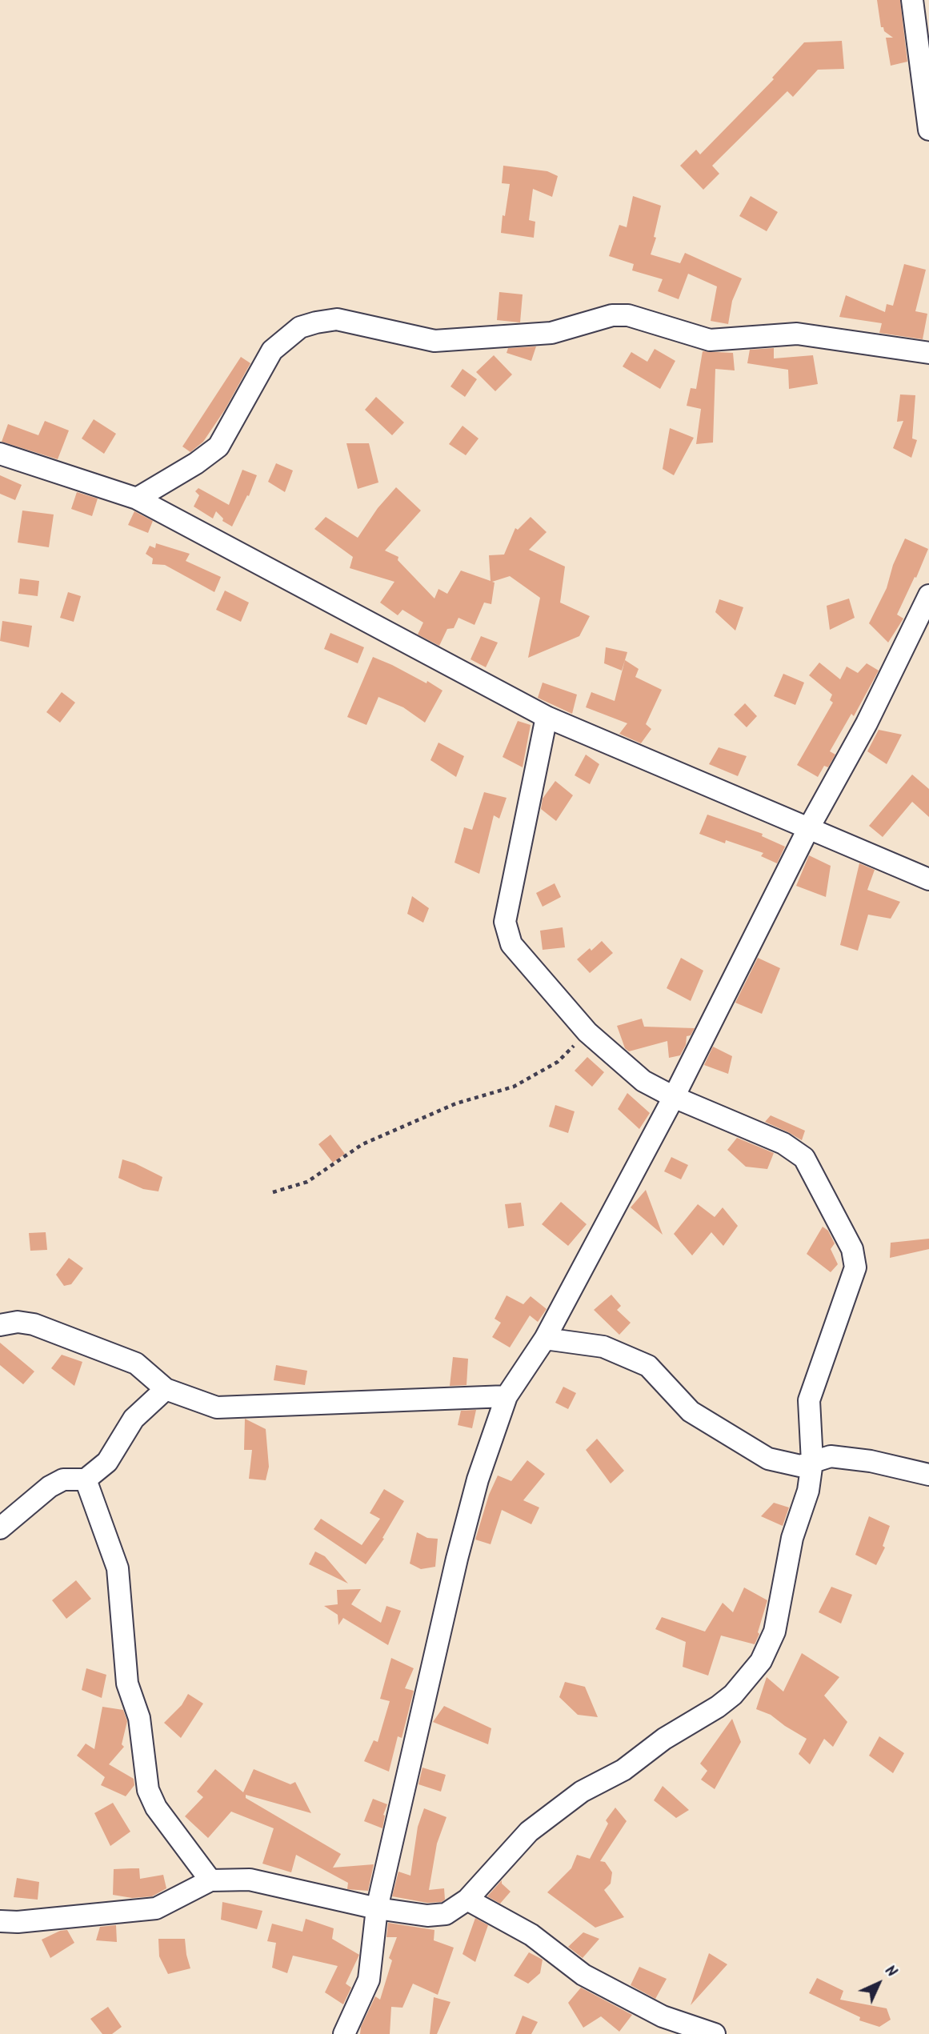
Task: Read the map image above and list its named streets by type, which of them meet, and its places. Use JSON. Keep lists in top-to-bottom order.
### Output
{
  "north": "top right"
}
